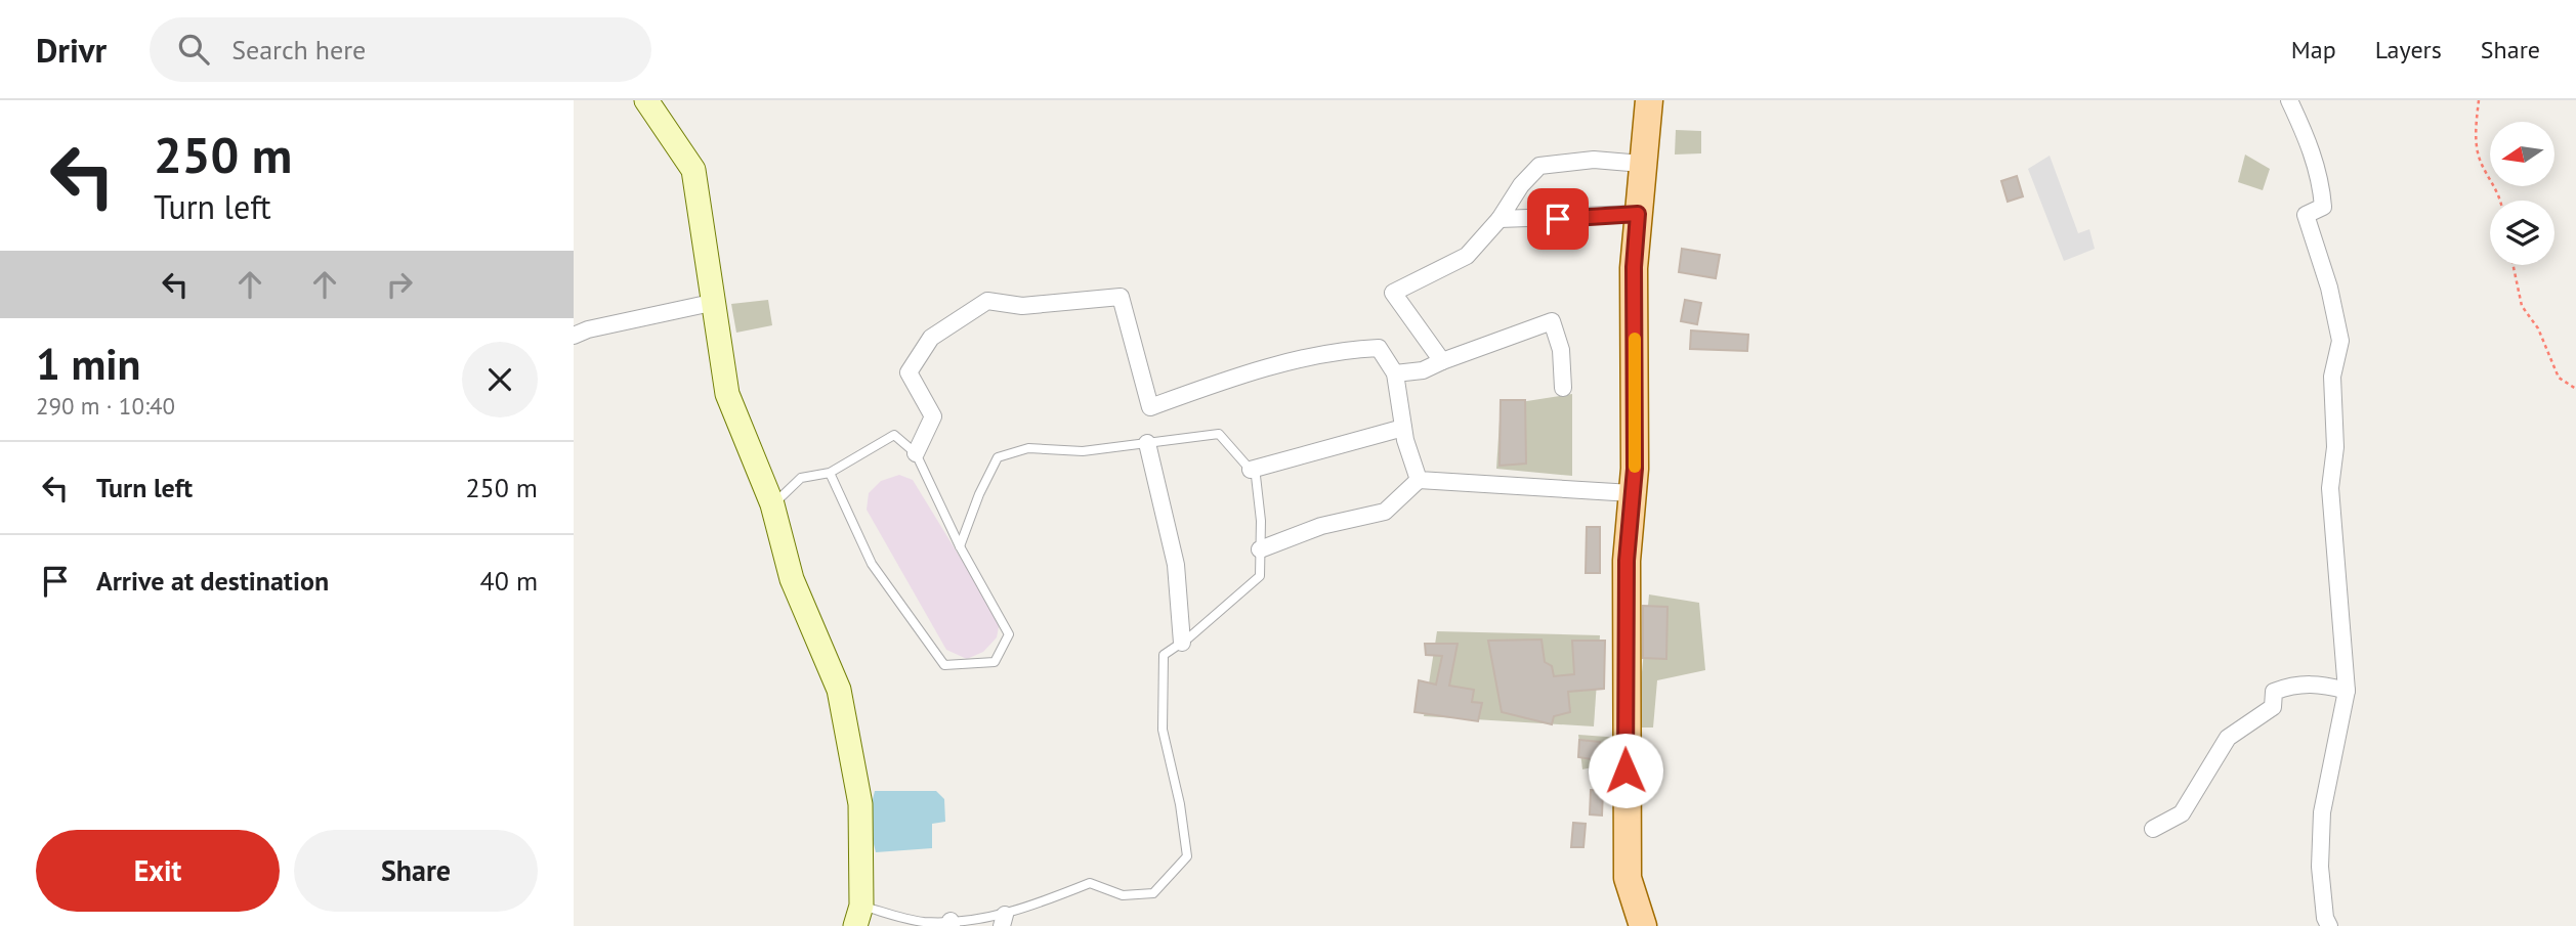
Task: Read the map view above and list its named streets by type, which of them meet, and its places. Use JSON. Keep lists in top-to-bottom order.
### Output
{
  "north": "left",
  "page": {
    "header": "Drivr",
    "search": "Search here",
    "nav": ["Map", "Layers", "Share"],
    "turn": ["250 m", "Turn left"],
    "heading": ["1 min", "290 m · 10:40"],
    "list": [
      {
        "name": "Turn left",
        "value": "250 m"
      },
      {
        "name": "Arrive at destination",
        "value": "40 m"
      }
    ],
    "buttons": ["Exit", "Share"]
  }
}
